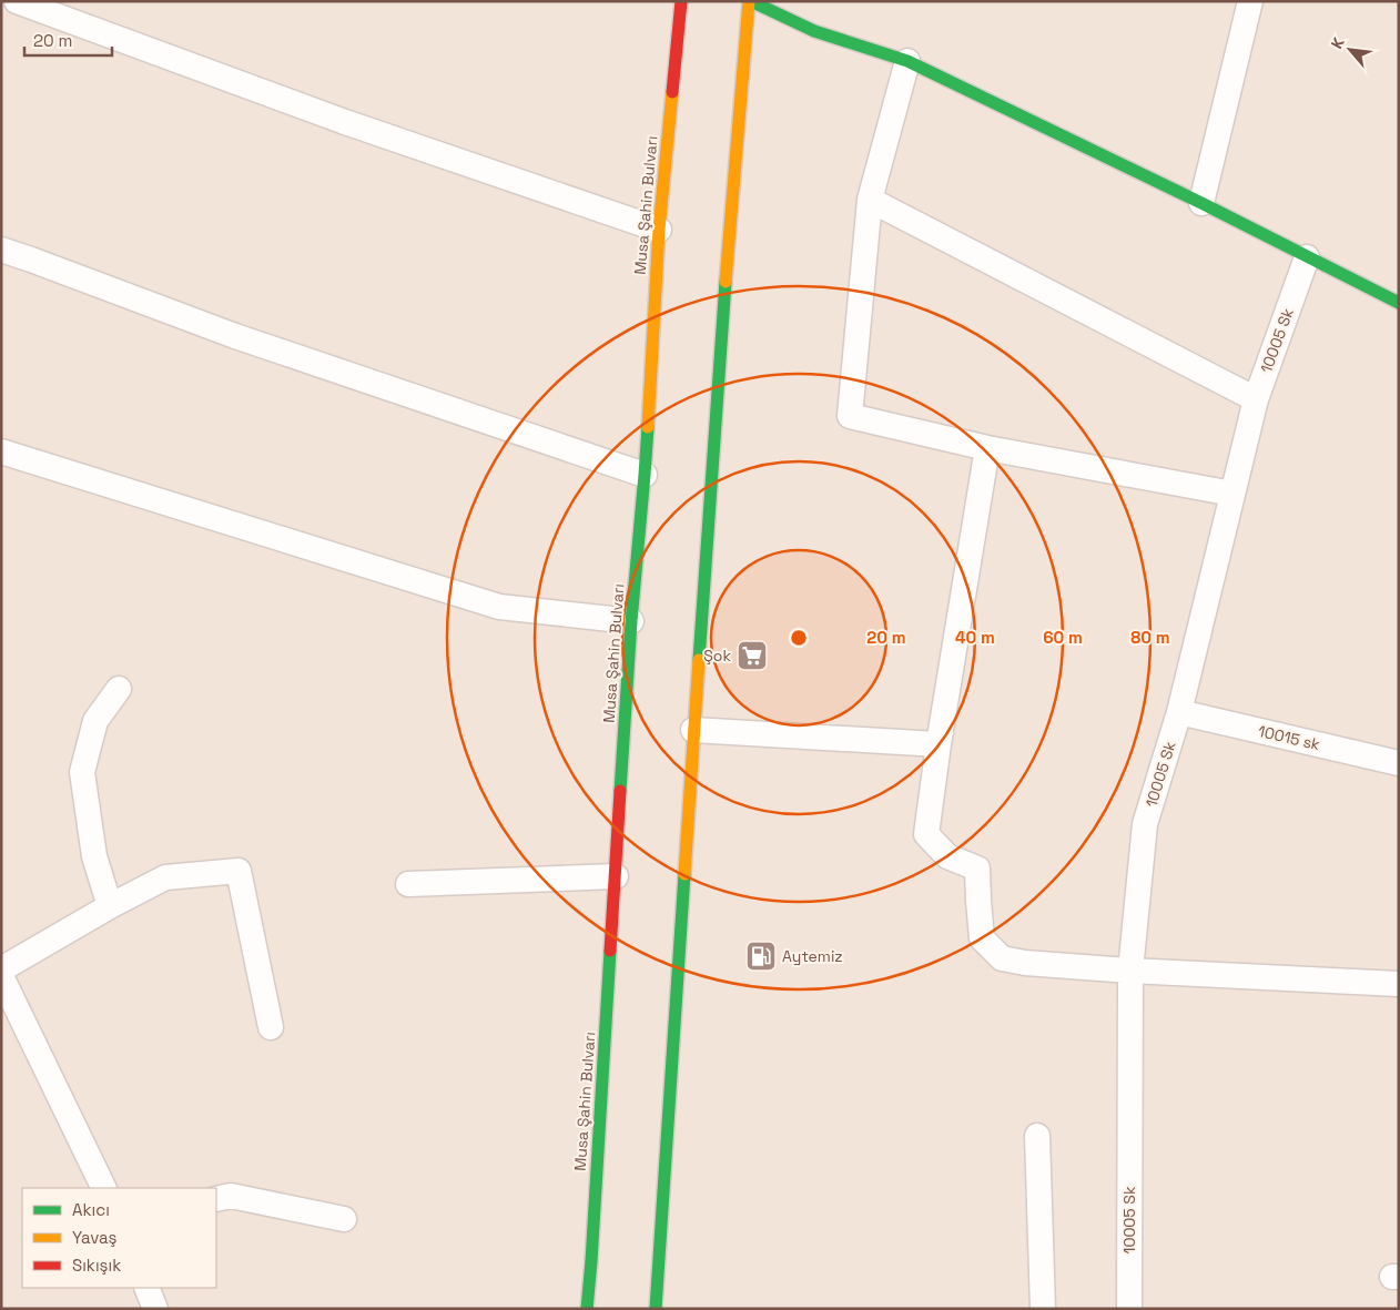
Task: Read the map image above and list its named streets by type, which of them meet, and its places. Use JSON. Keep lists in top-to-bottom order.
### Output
{
  "streets": {
    "main road": ["Musa Şahin Bulvarı"],
    "street": ["10005 Sk", "10015 sk"]
  },
  "crossings": [
    ["10005 Sk", "10015 sk"]
  ],
  "places": {
    "supermarket": ["Şok"],
    "fuel station": ["Aytemiz"]
  },
  "legend": ["Akıcı", "Yavaş", "Sıkışık"],
  "scale_bar": "20 m",
  "north": "top left",
  "rings": [
    "20 m",
    "40 m",
    "60 m",
    "80 m"
  ]
}
